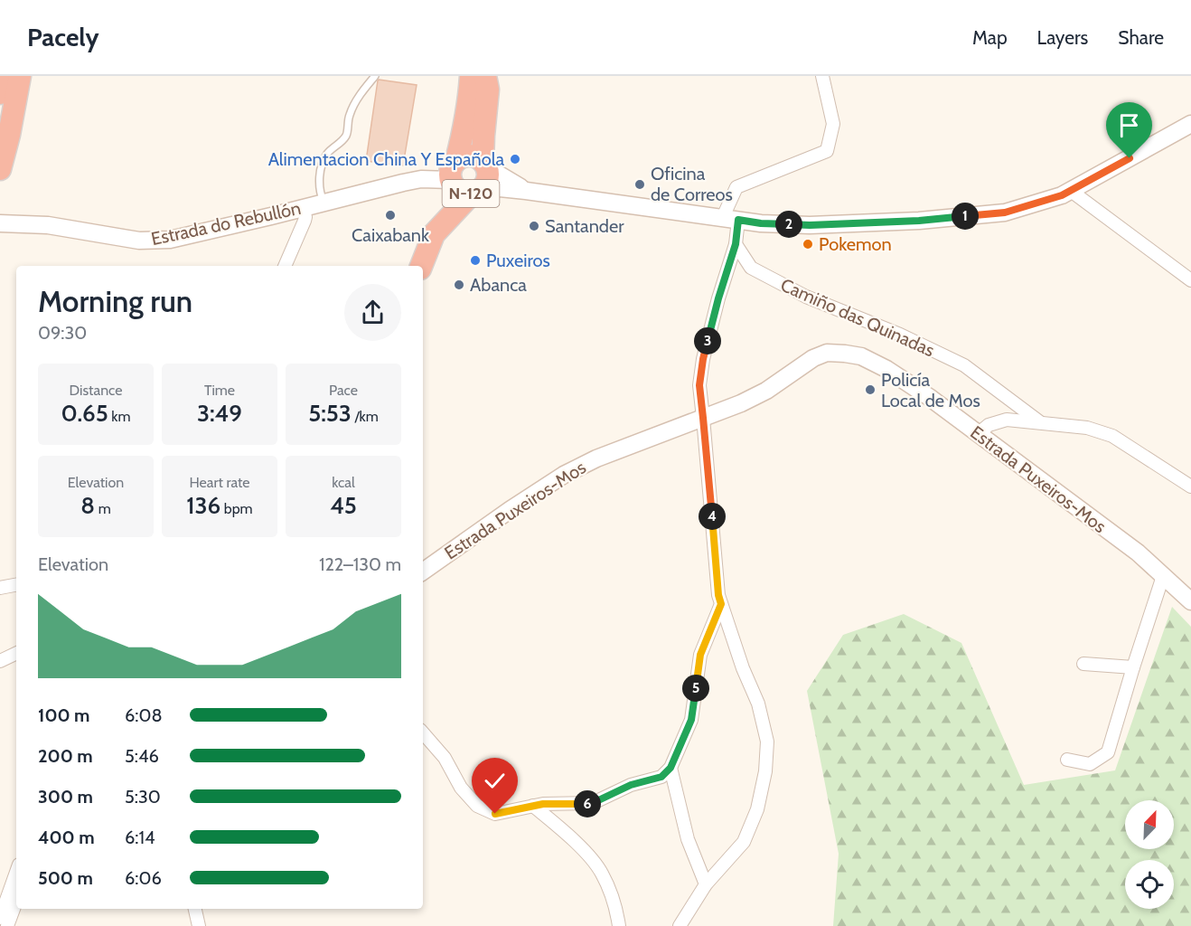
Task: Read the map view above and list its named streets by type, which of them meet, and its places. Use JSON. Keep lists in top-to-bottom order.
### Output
{
  "streets": {
    "highway": ["N-120"],
    "street": ["Estrada do Rebullón", "Camiño das Quinadas", "Estrada Puxeiros-Mos"]
  },
  "crossings": [
    ["N-120", "Estrada do Rebullón"]
  ],
  "places": [
    "Alimentacion China Y Española",
    "Oficina de Correos",
    "Caixabank",
    "Santander",
    "Pokemon",
    "Puxeiros",
    "Abanca",
    "Policía Local de Mos"
  ],
  "north": "top right",
  "page": {
    "header": "Pacely",
    "nav": ["Map", "Layers", "Share"],
    "pins": [
      "1",
      "2",
      "3",
      "4",
      "5",
      "6"
    ],
    "heading": ["Morning run", "09:30"],
    "stats": [
      ["Distance", "0.65 km"],
      ["Time", "3:49"],
      ["Pace", "5:53 /km"],
      ["Elevation", "8 m"],
      ["Heart rate", "136 bpm"],
      ["kcal", "45"]
    ],
    "chart": ["Elevation", "122–130 m"],
    "list": [
      {
        "name": "100 m",
        "note": "6:08"
      },
      {
        "name": "200 m",
        "note": "5:46"
      },
      {
        "name": "300 m",
        "note": "5:30"
      },
      {
        "name": "400 m",
        "note": "6:14"
      },
      {
        "name": "500 m",
        "note": "6:06"
      }
    ]
  }
}
